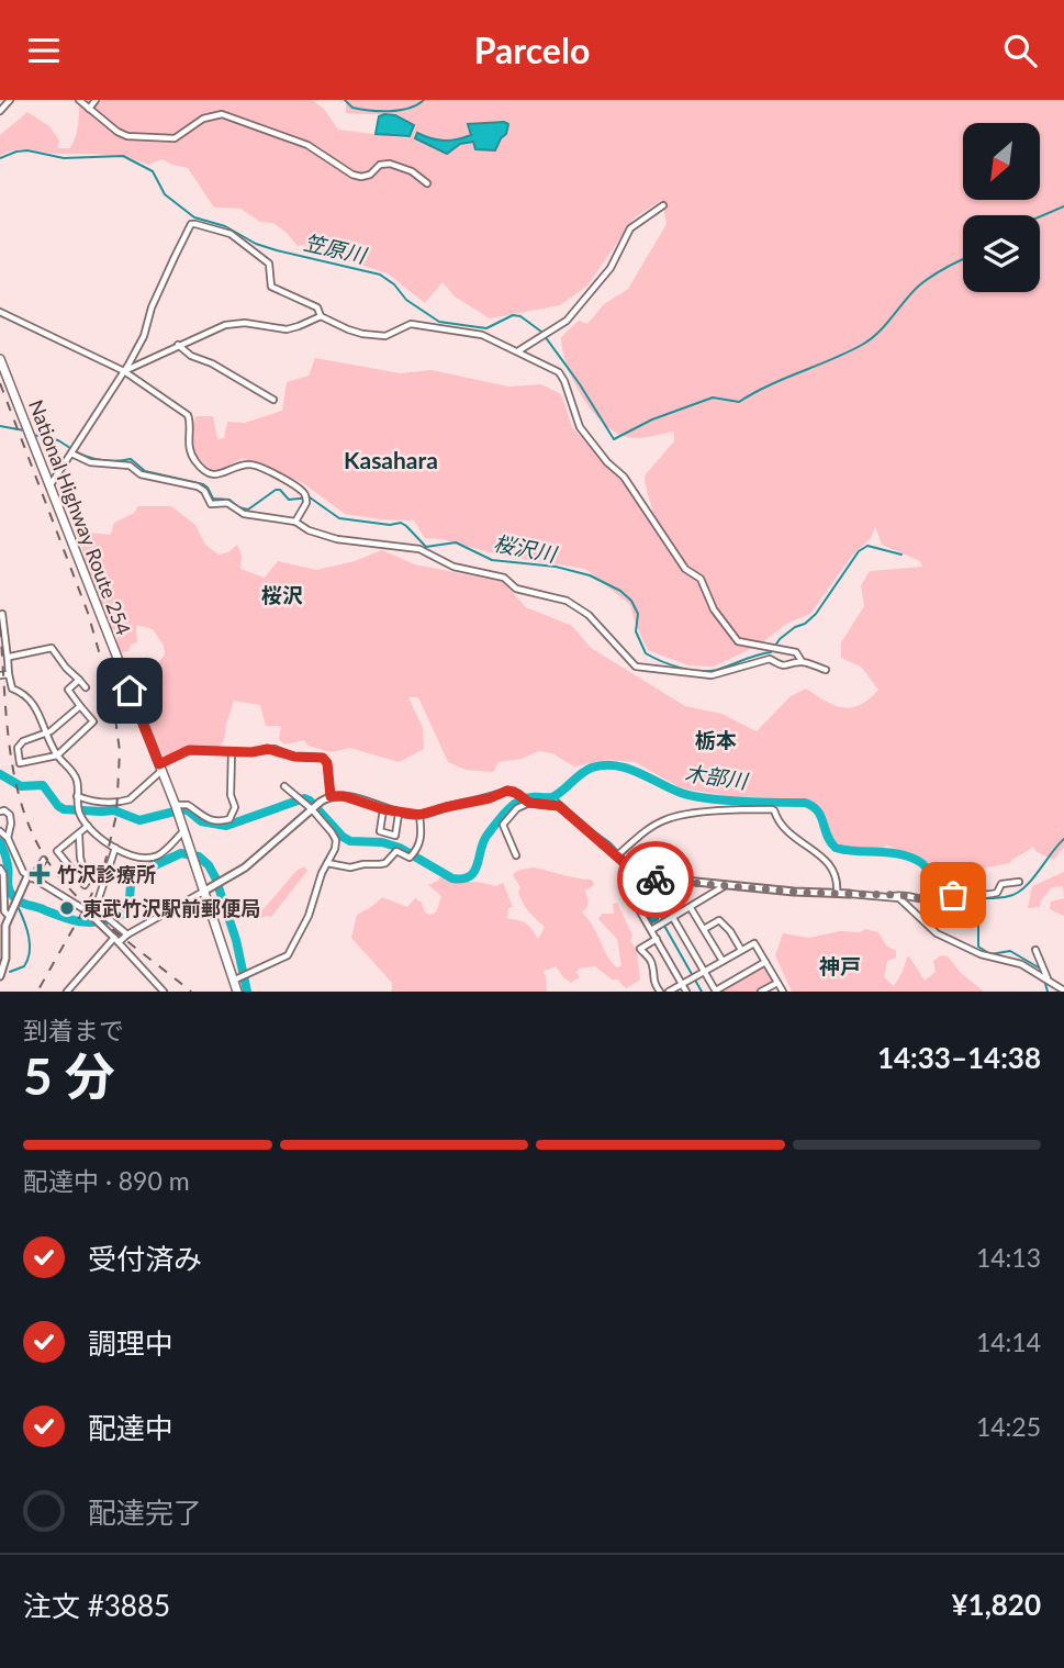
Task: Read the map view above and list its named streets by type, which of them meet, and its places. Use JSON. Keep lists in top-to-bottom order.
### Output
{
  "streets": {
    "highway": ["National Highway Route 254"]
  },
  "districts": [
    "Kasahara",
    "桜沢",
    "栃本",
    "神戸"
  ],
  "water": ["笠原川", "桜沢川", "木部川"],
  "places": {
    "health": ["竹沢診療所"],
    "other": ["東武竹沢駅前郵便局"]
  },
  "north": "bottom left",
  "page": {
    "header": "Parcelo",
    "heading": ["5 分", "到着まで", "14:33–14:38"],
    "panel": ["注文 #3885", "¥1,820"],
    "bar": "配達中 · 890 m",
    "list": [
      ["受付済み", "14:13"],
      ["調理中", "14:14"],
      ["配達中", "14:25"],
      "配達完了"
    ]
  }
}
